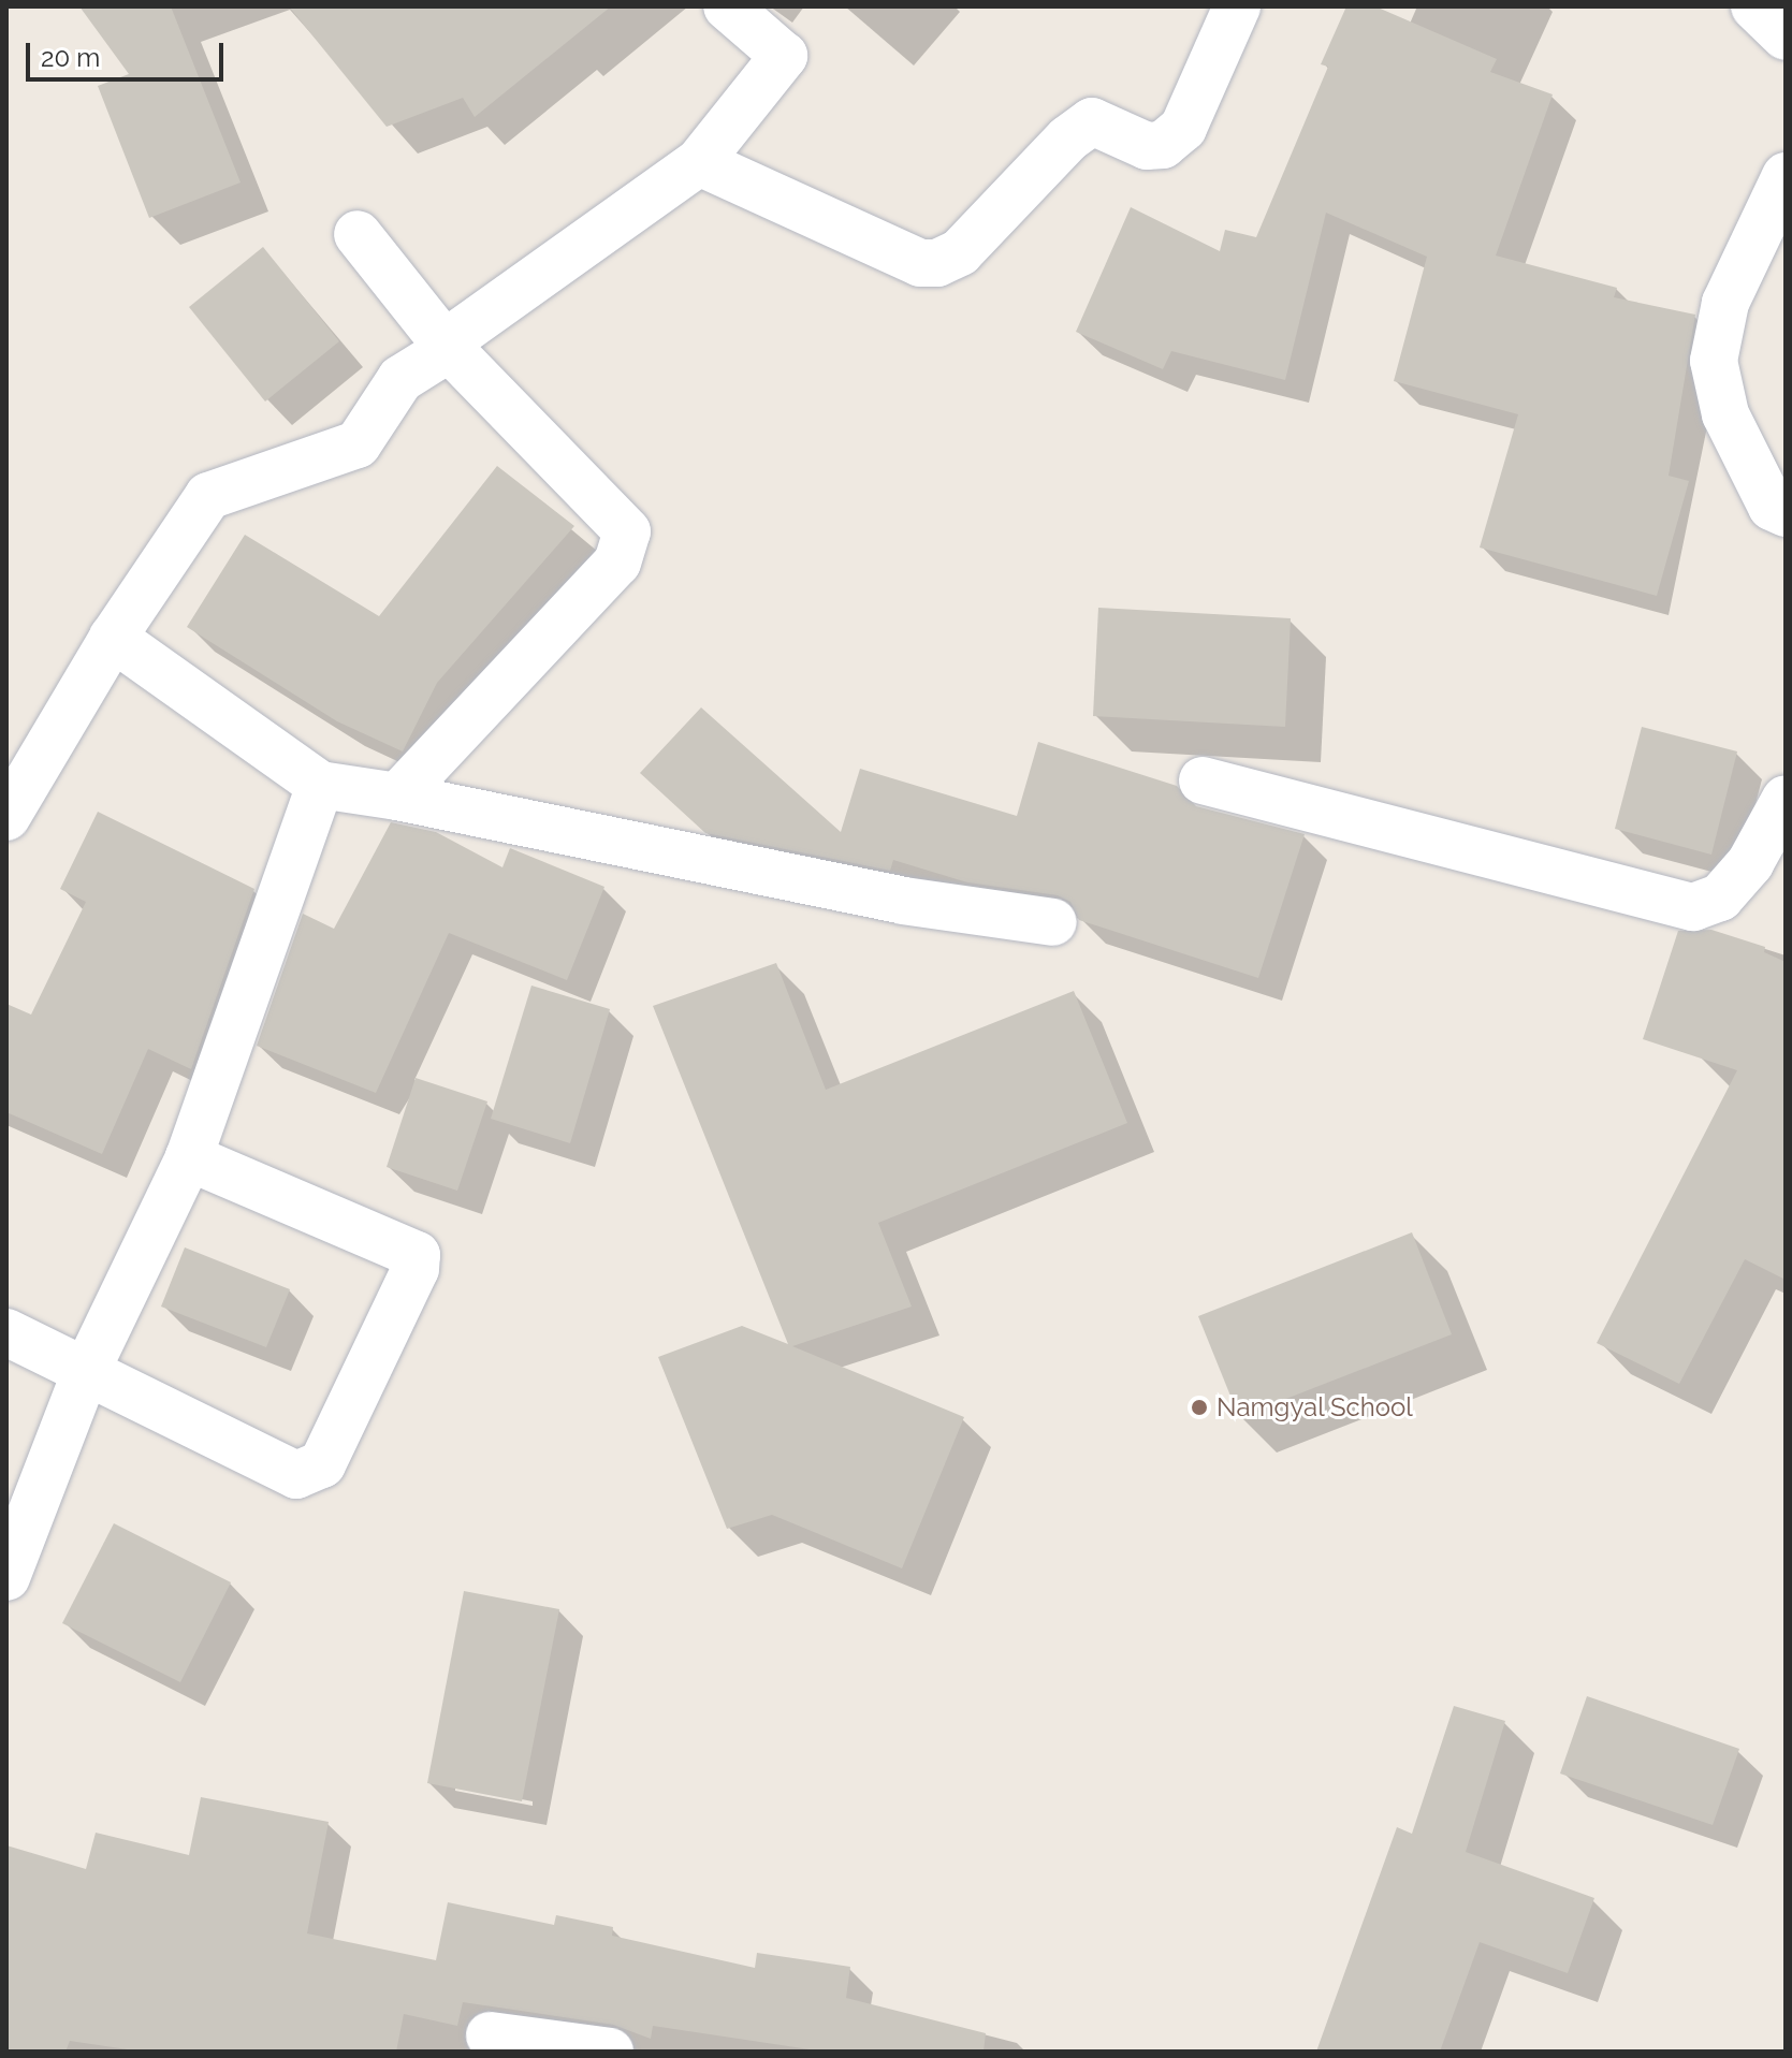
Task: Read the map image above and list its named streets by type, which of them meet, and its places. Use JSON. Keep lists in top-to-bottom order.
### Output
{
  "places": ["Namgyal School"],
  "scale_bar": "20 m"
}
